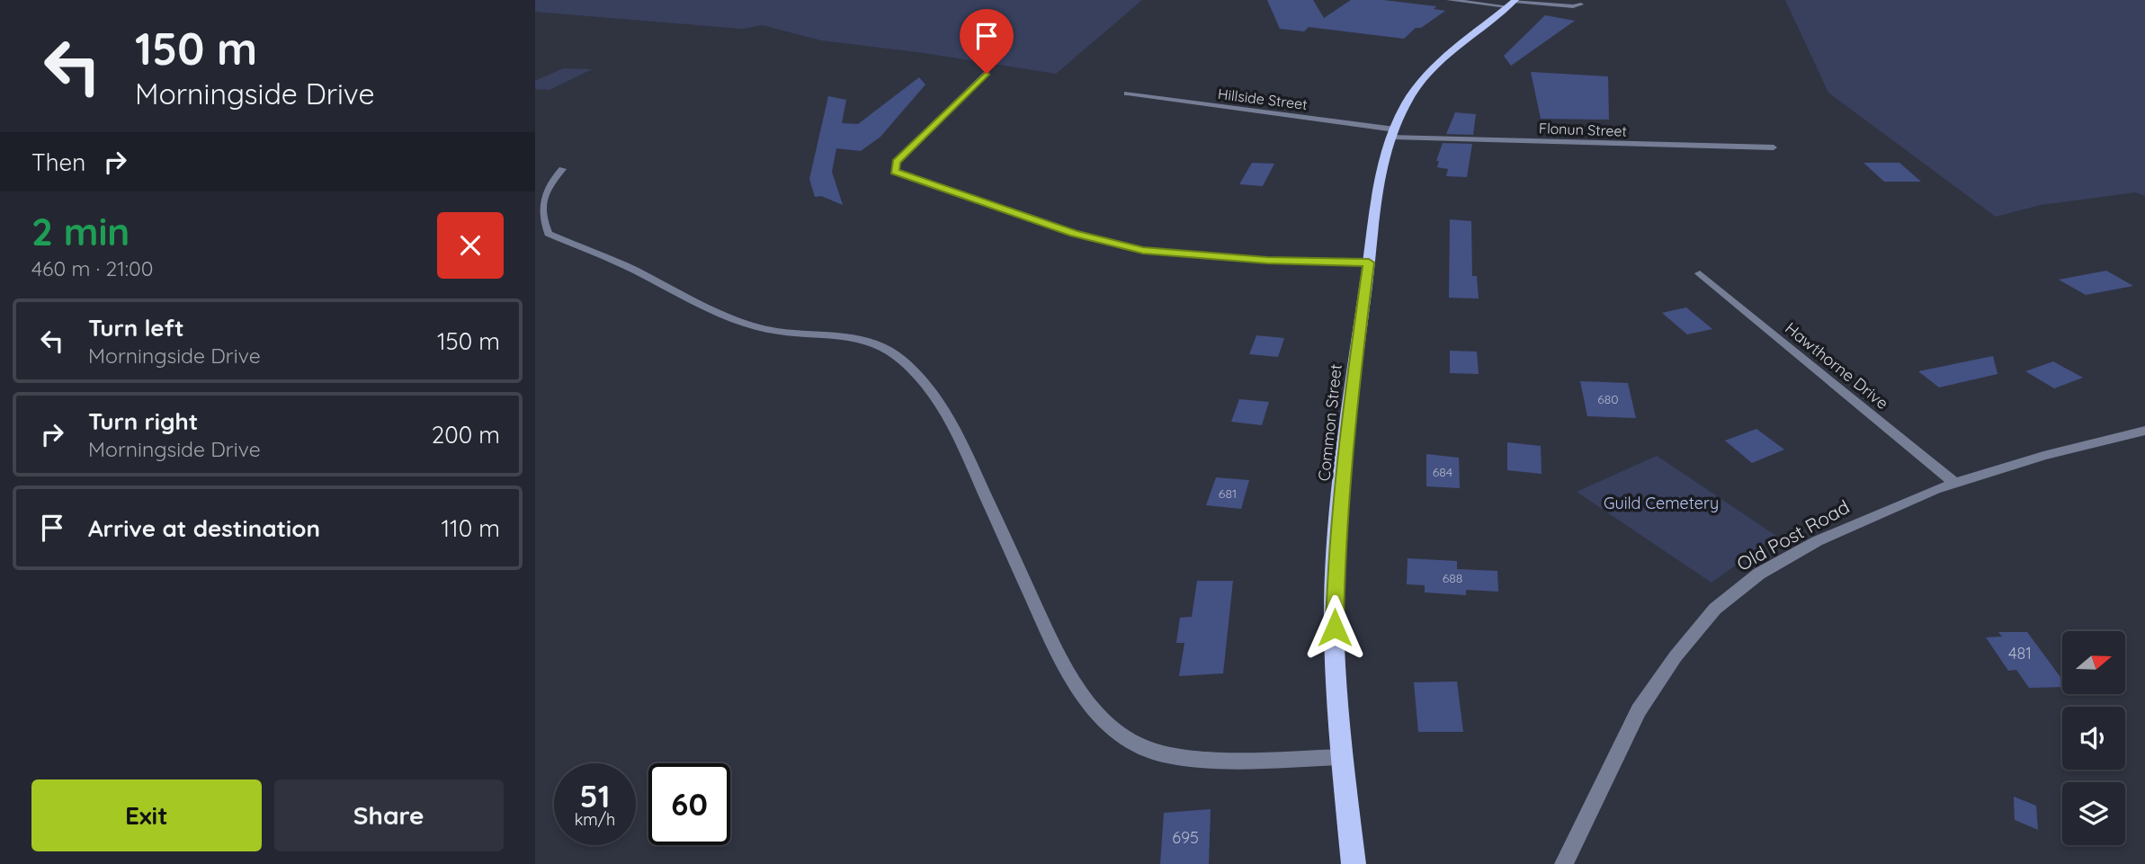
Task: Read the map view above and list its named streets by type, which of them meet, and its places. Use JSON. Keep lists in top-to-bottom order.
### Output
{
  "streets": {
    "main road": ["Common Street"],
    "street": [
      "Hillside Street",
      "Flonun Street",
      "Hawthorne Drive",
      "Old Post Road"
    ]
  },
  "crossings": [
    ["Hillside Street", "Flonun Street"],
    ["Hillside Street", "Common Street"],
    ["Flonun Street", "Common Street"],
    ["Hawthorne Drive", "Old Post Road"]
  ],
  "parks": ["Guild Cemetery"],
  "house_numbers": [
    "680",
    "684",
    "681",
    "688",
    "481",
    "695"
  ],
  "north": "right",
  "page": {
    "turn": ["150 m", "Morningside Drive"],
    "then": "Then",
    "heading": ["2 min", "460 m · 21:00"],
    "list": [
      {
        "name": "Turn left",
        "note": "Morningside Drive",
        "value": "150 m"
      },
      {
        "name": "Turn right",
        "note": "Morningside Drive",
        "value": "200 m"
      },
      {
        "name": "Arrive at destination",
        "value": "110 m"
      }
    ],
    "speed": "51 km/h",
    "limit": "60",
    "buttons": ["Exit", "Share"]
  }
}
